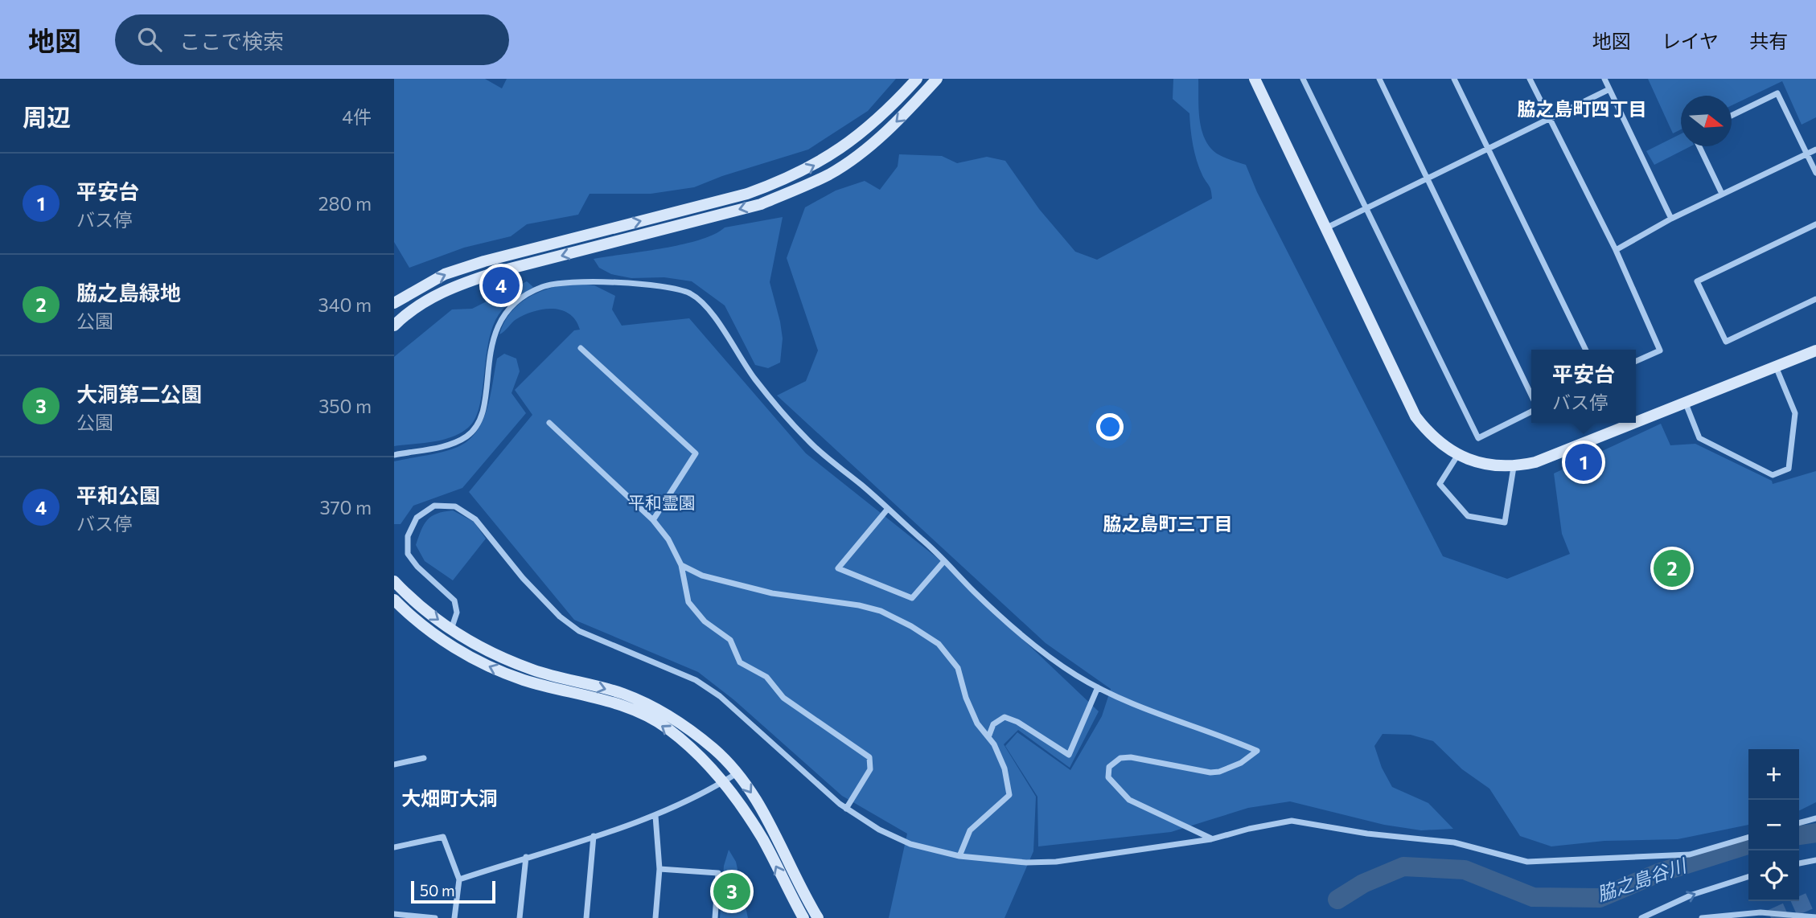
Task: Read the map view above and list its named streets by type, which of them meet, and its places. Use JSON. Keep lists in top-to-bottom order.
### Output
{
  "districts": ["脇之島町四丁目", "脇之島町三丁目", "大畑町大洞"],
  "water": ["脇之島谷川"],
  "parks": ["平和霊園"],
  "scale_bar": "50 m",
  "north": "right",
  "page": {
    "header": "地図",
    "search": "ここで検索",
    "nav": ["地図", "レイヤ", "共有"],
    "heading": ["周辺", "4件"],
    "list": [
      {
        "mark": "1",
        "name": "平安台",
        "note": "バス停",
        "value": "280 m"
      },
      {
        "mark": "2",
        "name": "脇之島緑地",
        "note": "公園",
        "value": "340 m"
      },
      {
        "mark": "3",
        "name": "大洞第二公園",
        "note": "公園",
        "value": "350 m"
      },
      {
        "mark": "4",
        "name": "平和公園",
        "note": "バス停",
        "value": "370 m"
      }
    ],
    "pins": [
      "4",
      "1",
      "2",
      "3"
    ],
    "popup": ["平安台", "バス停"],
    "map_buttons": ["+", "−"],
    "scale": "50 m"
  }
}
